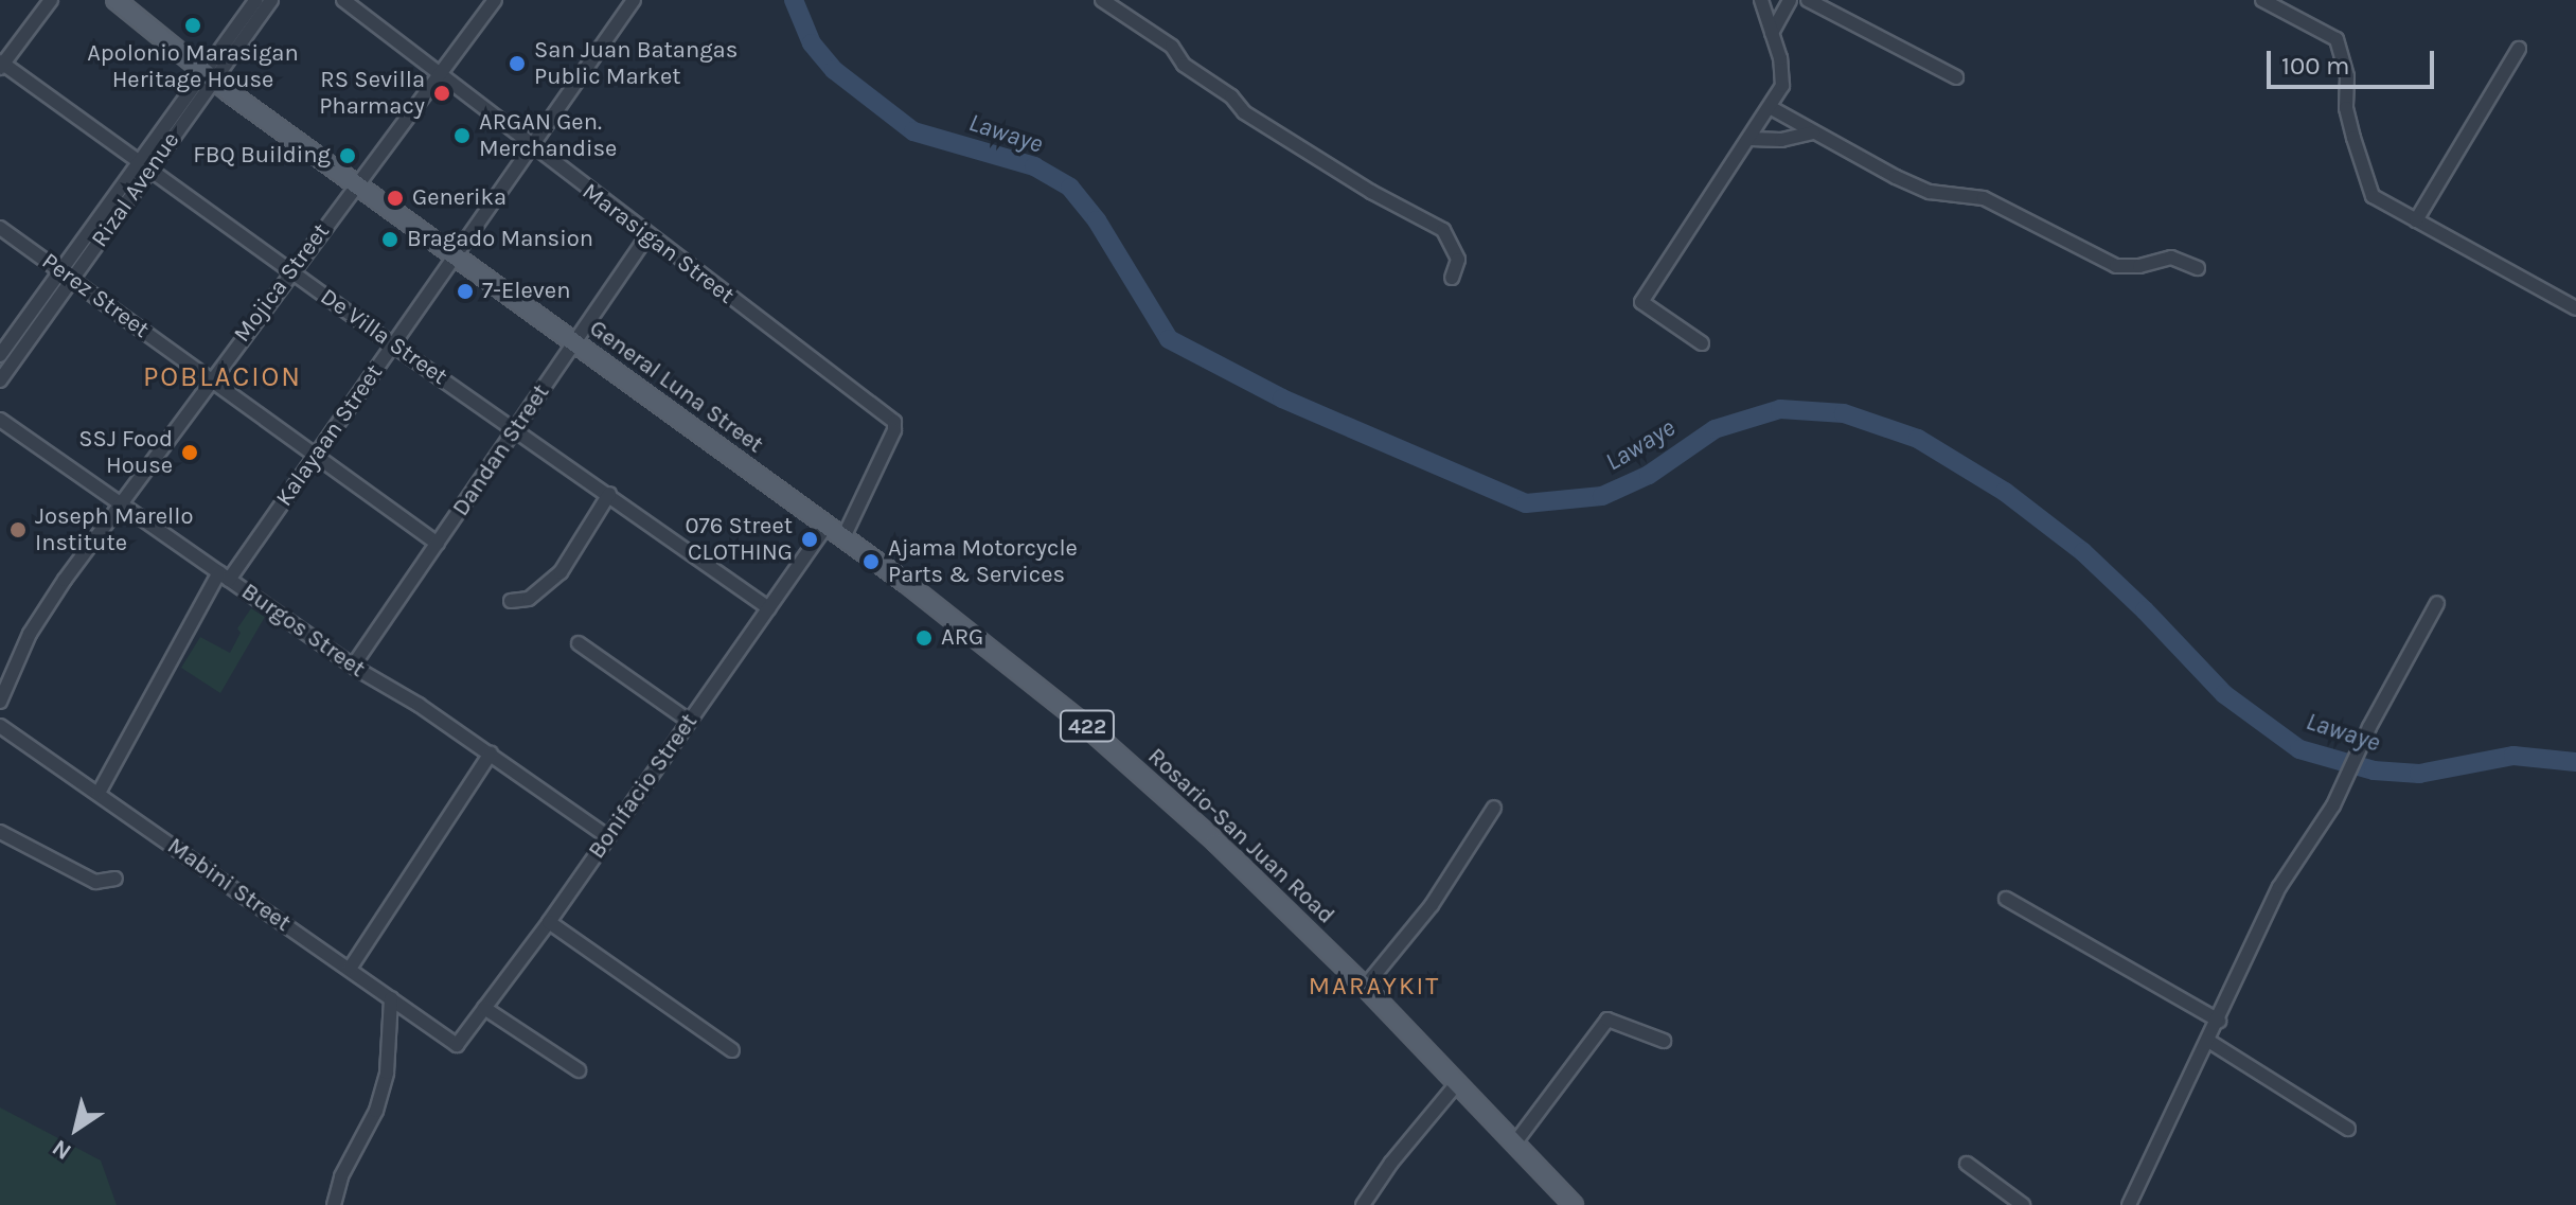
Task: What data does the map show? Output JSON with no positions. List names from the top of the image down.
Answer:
{
  "streets": {
    "main road": ["General Luna Street", "422", "Rosario-San Juan Road"],
    "street": [
      "Rizal Avenue",
      "Marasigan Street",
      "Mojica Street",
      "Perez Street",
      "De Villa Street",
      "Kalayaan Street",
      "Dandan Street",
      "Burgos Street",
      "Bonifacio Street",
      "Mabini Street"
    ]
  },
  "crossings": [
    ["Rizal Avenue", "Perez Street"],
    ["Rizal Avenue", "De Villa Street"],
    ["Rizal Avenue", "General Luna Street"],
    ["Marasigan Street", "Mojica Street"],
    ["Marasigan Street", "General Luna Street"],
    ["Marasigan Street", "Kalayaan Street"],
    ["Marasigan Street", "Dandan Street"],
    ["Marasigan Street", "Rosario-San Juan Road"],
    ["Mojica Street", "Perez Street"],
    ["Mojica Street", "De Villa Street"],
    ["Mojica Street", "General Luna Street"],
    ["Mojica Street", "Burgos Street"],
    ["Perez Street", "Kalayaan Street"],
    ["Perez Street", "Dandan Street"],
    ["De Villa Street", "Kalayaan Street"],
    ["De Villa Street", "Dandan Street"],
    ["De Villa Street", "Bonifacio Street"],
    ["General Luna Street", "Kalayaan Street"],
    ["General Luna Street", "Dandan Street"],
    ["General Luna Street", "Bonifacio Street"],
    ["General Luna Street", "Rosario-San Juan Road"],
    ["Kalayaan Street", "Burgos Street"],
    ["Kalayaan Street", "Mabini Street"],
    ["Dandan Street", "Burgos Street"],
    ["Burgos Street", "Bonifacio Street"],
    ["Bonifacio Street", "Mabini Street"]
  ],
  "districts": ["POBLACION", "MARAYKIT"],
  "water": ["Lawaye"],
  "places": [
    "Apolonio Marasigan Heritage House",
    "San Juan Batangas Public Market",
    "RS Sevilla Pharmacy",
    "ARGAN Gen. Merchandise",
    "FBQ Building",
    "Generika",
    "Bragado Mansion",
    "7-Eleven",
    "SSJ Food House",
    "Joseph Marello Institute",
    "076 Street CLOTHING",
    "Ajama Motorcycle Parts & Services",
    "ARG"
  ],
  "scale_bar": "100 m",
  "north": "bottom left"
}
